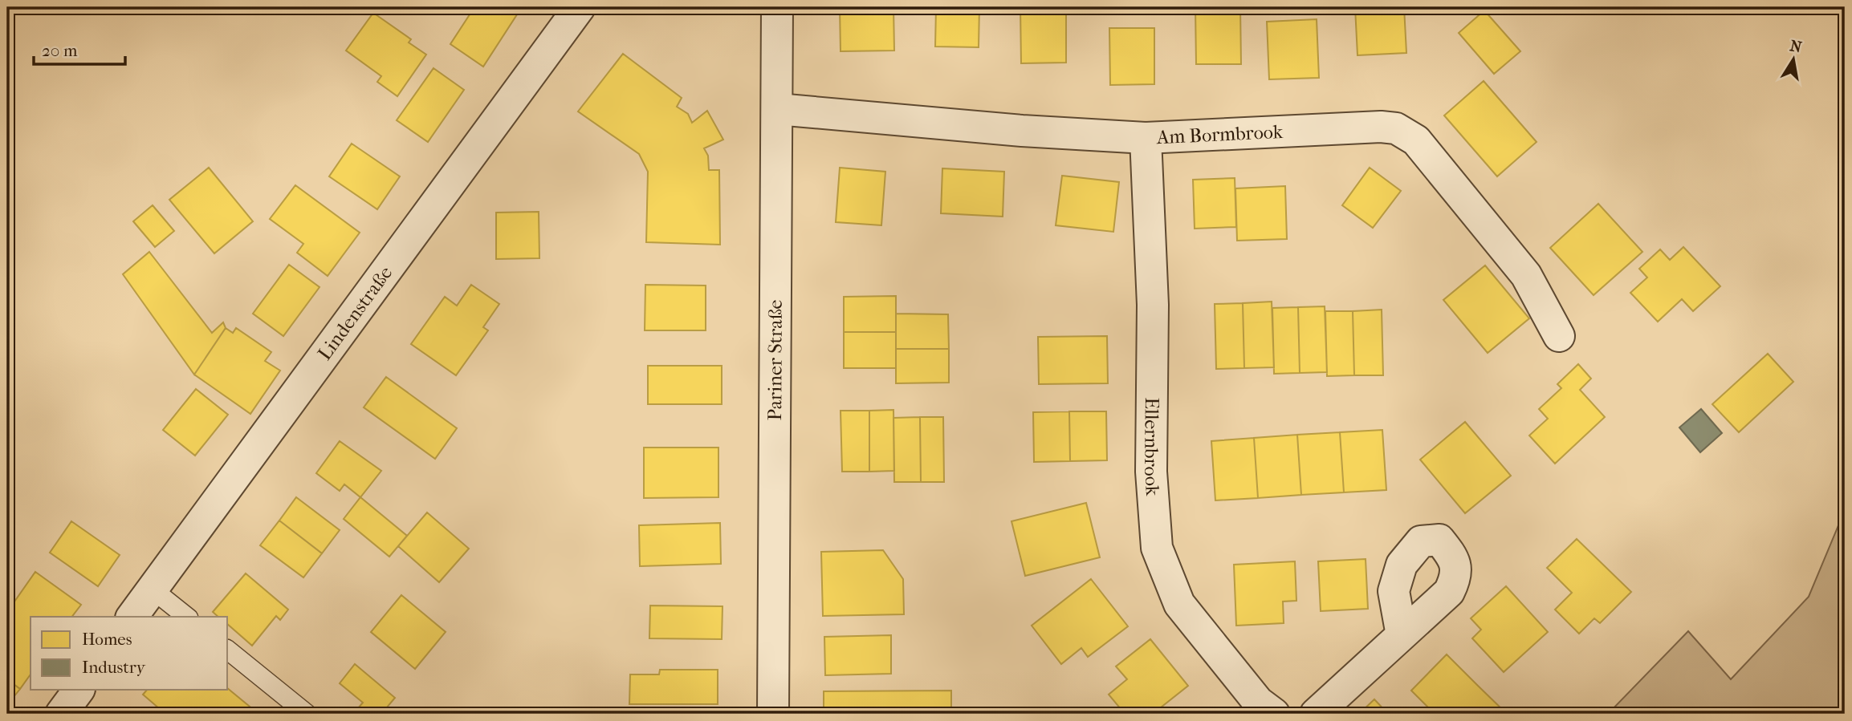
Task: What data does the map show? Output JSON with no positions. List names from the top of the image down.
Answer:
{
  "streets": {
    "street": [
      "Am Bormbrook",
      "Lindenstraße",
      "Pariner Straße",
      "Ellernbrook"
    ]
  },
  "crossings": [
    ["Am Bormbrook", "Pariner Straße"],
    ["Am Bormbrook", "Ellernbrook"]
  ],
  "legend": ["Homes", "Industry"],
  "scale_bar": "20 m",
  "north": "top"
}
